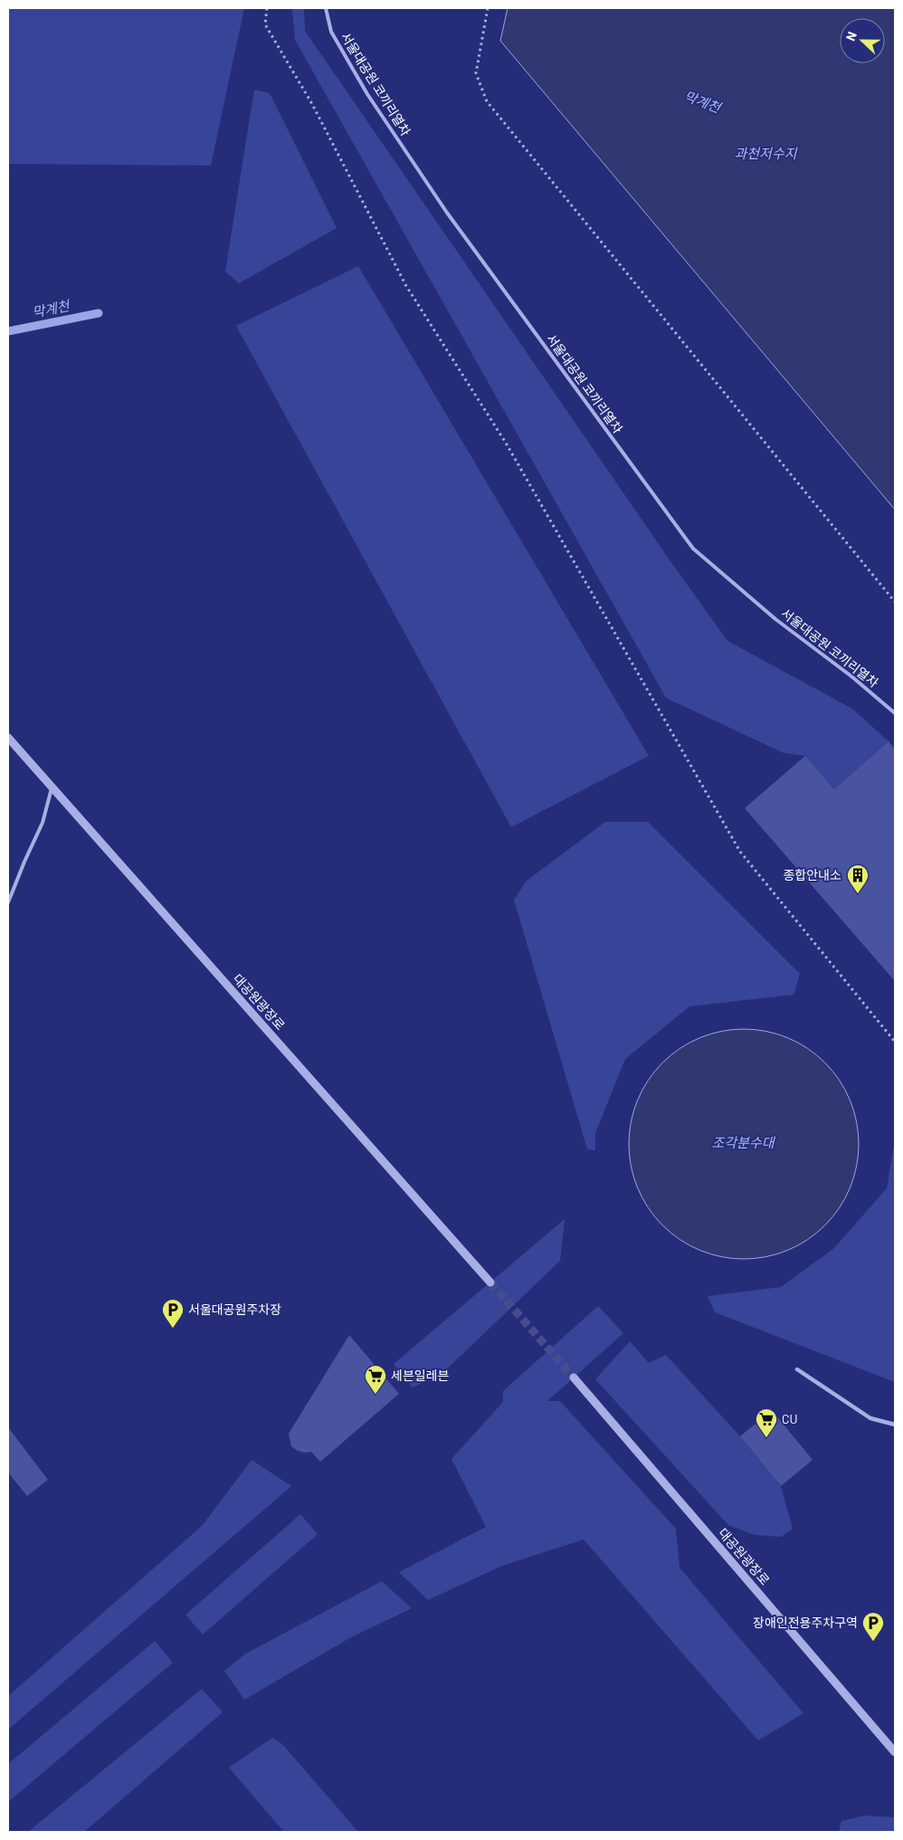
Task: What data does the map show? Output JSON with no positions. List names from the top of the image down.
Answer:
{
  "streets": {
    "street": ["대공원광장로"],
    "lane": ["서울대공원 코끼리열차"]
  },
  "water": ["막계천", "과천저수지", "조각분수대"],
  "places": {
    "building": ["종합안내소"],
    "parking": ["서울대공원주차장", "장애인전용주차구역"],
    "supermarket": ["세븐일레븐", "CU"]
  },
  "north": "left"
}
